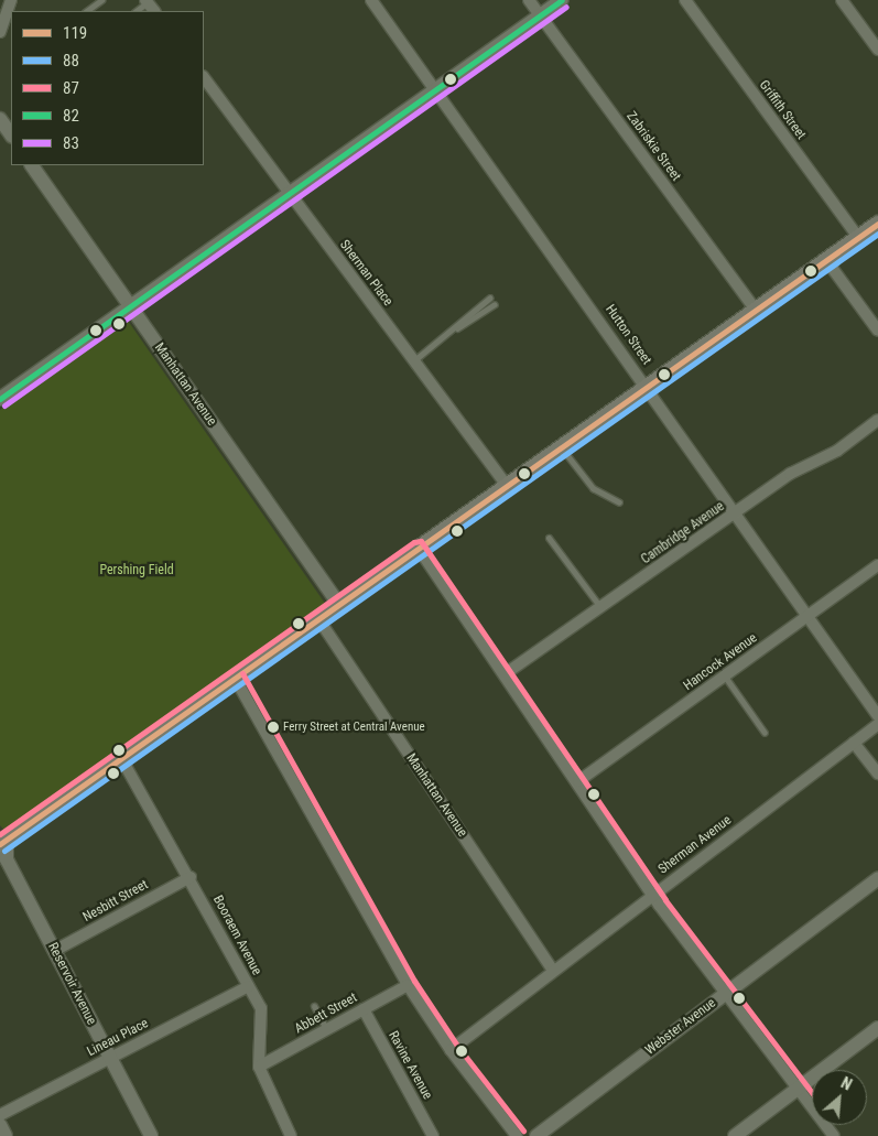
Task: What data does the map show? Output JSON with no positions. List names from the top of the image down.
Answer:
{
  "streets": {
    "street": [
      "Griffith Street",
      "Zabriskie Street",
      "Sherman Place",
      "Hutton Street",
      "Manhattan Avenue",
      "Cambridge Avenue",
      "Hancock Avenue",
      "Sherman Avenue",
      "Nesbitt Street",
      "Booraem Avenue",
      "Reservoir Avenue",
      "Abbett Street",
      "Webster Avenue",
      "Lineau Place",
      "Ravine Avenue"
    ]
  },
  "crossings": [
    ["Hutton Street", "Cambridge Avenue"],
    ["Hutton Street", "Hancock Avenue"],
    ["Manhattan Avenue", "Sherman Avenue"],
    ["Nesbitt Street", "Booraem Avenue"],
    ["Nesbitt Street", "Reservoir Avenue"],
    ["Booraem Avenue", "Abbett Street"],
    ["Booraem Avenue", "Lineau Place"],
    ["Reservoir Avenue", "Lineau Place"],
    ["Abbett Street", "Ravine Avenue"]
  ],
  "parks": ["Pershing Field"],
  "places": ["Ferry Street at Central Avenue"],
  "lines": [
    "transit line 82",
    "transit line 83",
    "transit line 119",
    "transit line 88",
    "transit line 87"
  ],
  "legend": [
    "119",
    "88",
    "87",
    "82",
    "83"
  ],
  "north": "top right"
}
